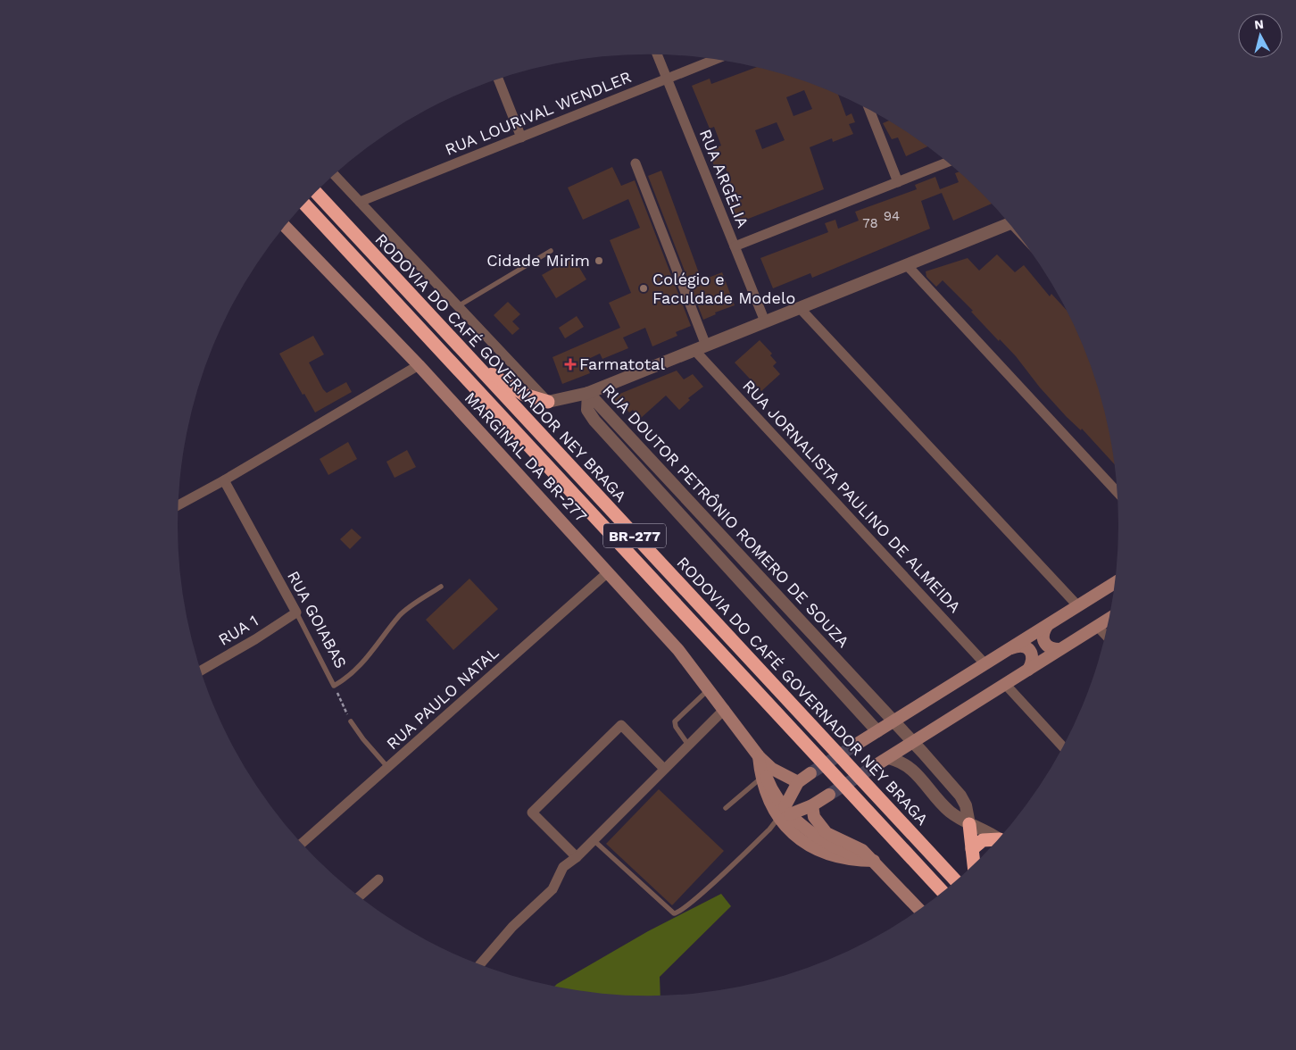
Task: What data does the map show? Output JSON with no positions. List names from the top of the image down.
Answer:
{
  "streets": {
    "highway": ["RODOVIA DO CAFÉ GOVERNADOR NEY BRAGA", "BR-277"],
    "main road": ["MARGINAL DA BR-277"],
    "street": [
      "RUA LOURIVAL WENDLER",
      "RUA ARGÉLIA",
      "RUA JORNALISTA PAULINO DE ALMEIDA",
      "RUA DOUTOR PETRÔNIO ROMERO DE SOUZA",
      "RUA GOIABAS",
      "RUA 1",
      "RUA PAULO NATAL"
    ]
  },
  "crossings": [
    ["RUA LOURIVAL WENDLER", "RUA ARGÉLIA"],
    ["MARGINAL DA BR-277", "BR-277"],
    ["MARGINAL DA BR-277", "RUA PAULO NATAL"],
    ["RUA GOIABAS", "RUA 1"]
  ],
  "places": {
    "other": ["Cidade Mirim", "Colégio e Faculdade Modelo"],
    "health": ["Farmatotal"]
  },
  "house_numbers": ["94", "78"],
  "north": "top"
}
